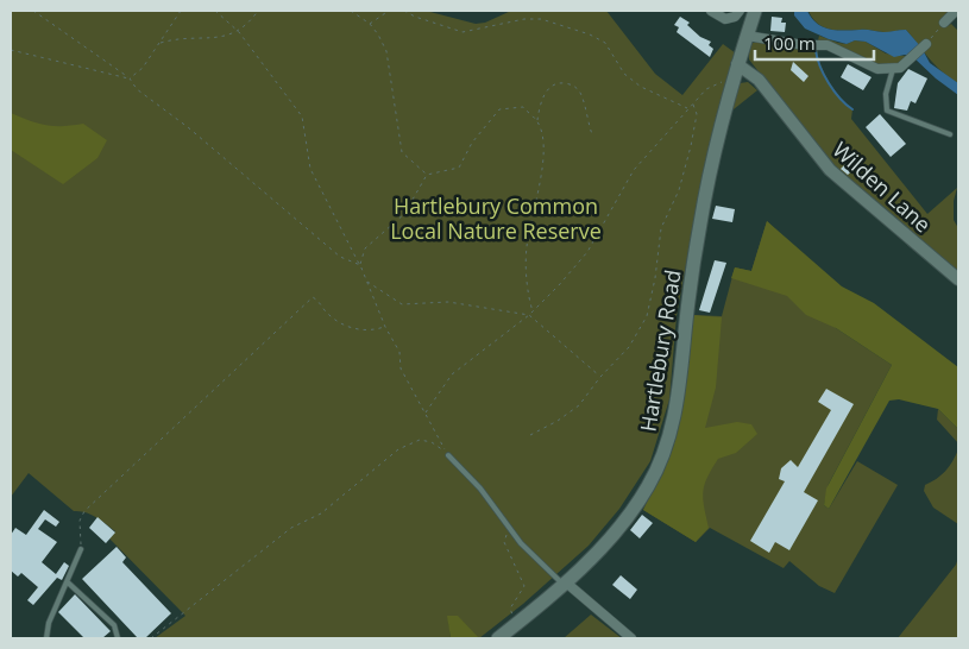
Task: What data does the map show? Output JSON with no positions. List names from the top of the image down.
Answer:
{
  "streets": {
    "main road": ["Hartlebury Road"],
    "street": ["Wilden Lane"]
  },
  "crossings": [
    ["Wilden Lane", "Hartlebury Road"]
  ],
  "parks": ["Hartlebury Common Local Nature Reserve"],
  "scale_bar": "100 m"
}
